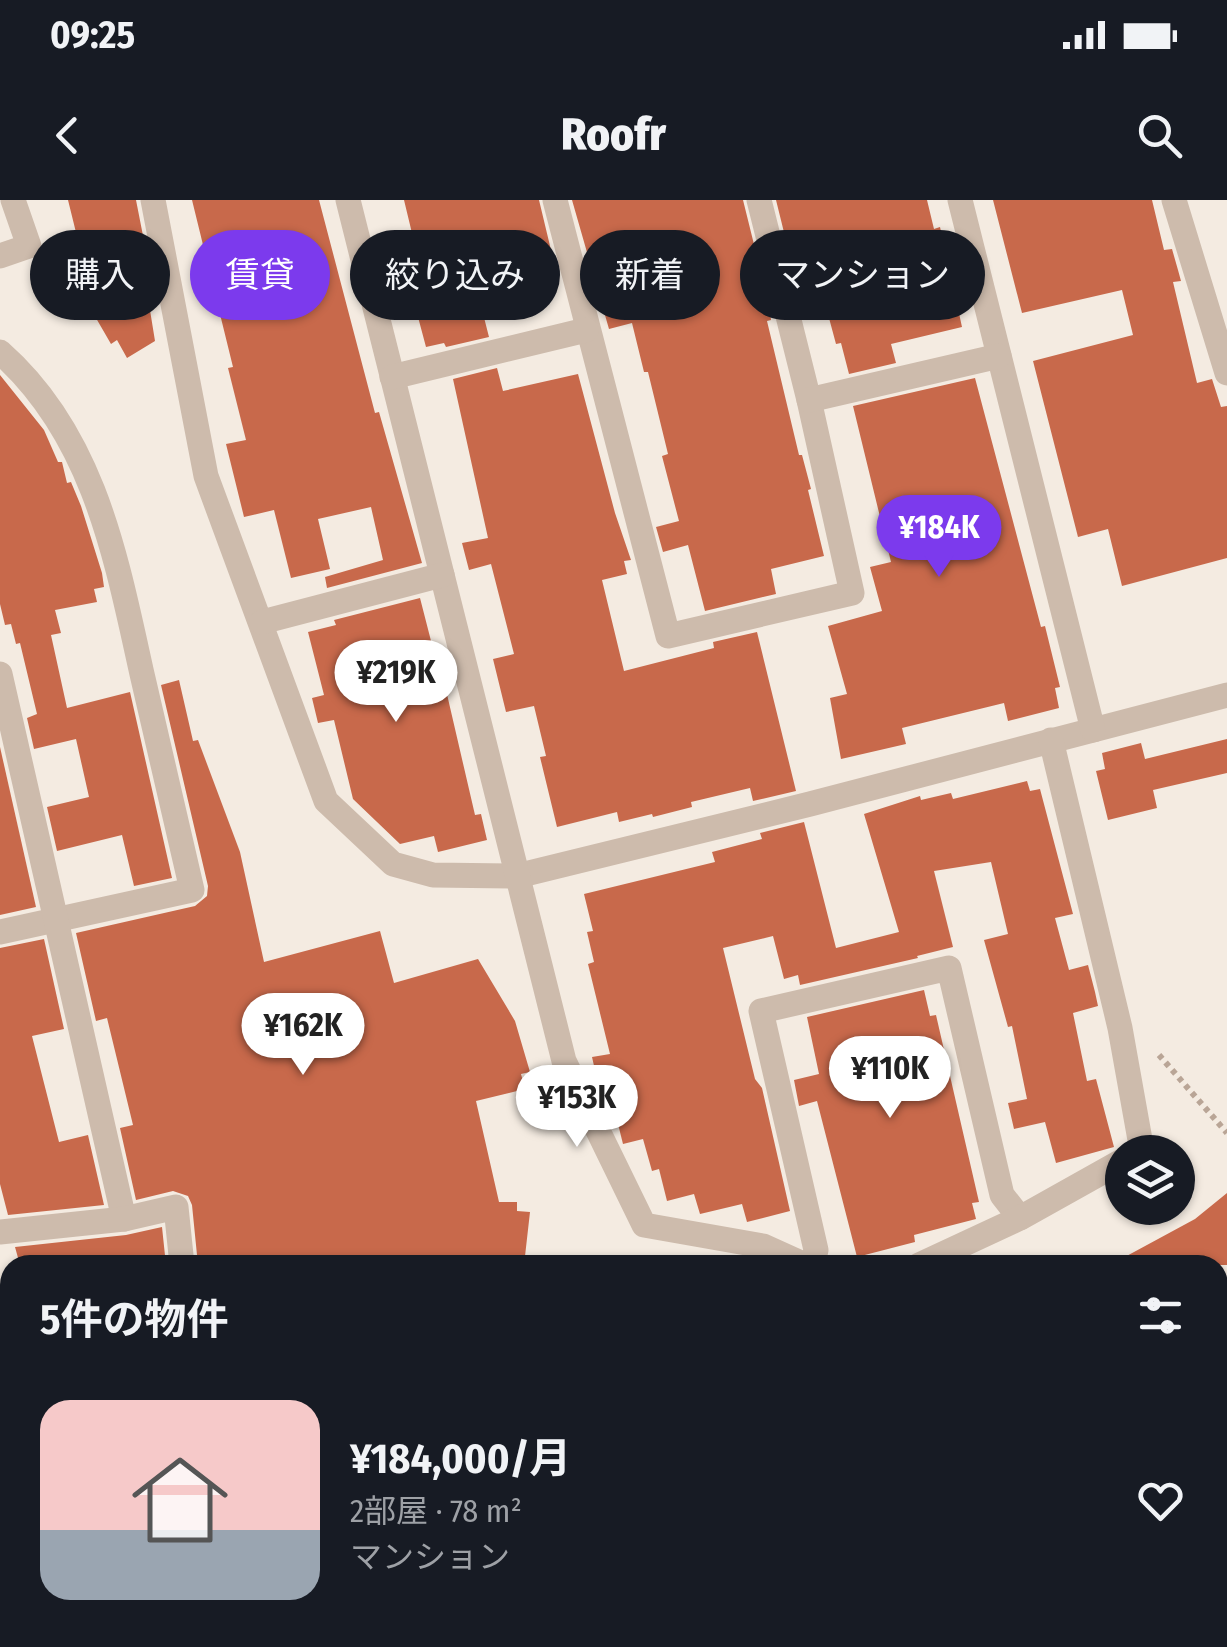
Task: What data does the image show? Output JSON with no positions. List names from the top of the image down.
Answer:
{
  "page": {
    "status": "09:25",
    "header": "Roofr",
    "chip": [
      "購入",
      "賃貸",
      "絞り込み",
      "新着",
      "マンション"
    ],
    "price": [
      "¥184K",
      "¥219K",
      "¥162K",
      "¥110K",
      "¥153K"
    ],
    "heading": "5件の物件",
    "list": [
      {
        "name": "¥184,000/月",
        "note": "2部屋 · 78 m² · マンション"
      }
    ]
  }
}
